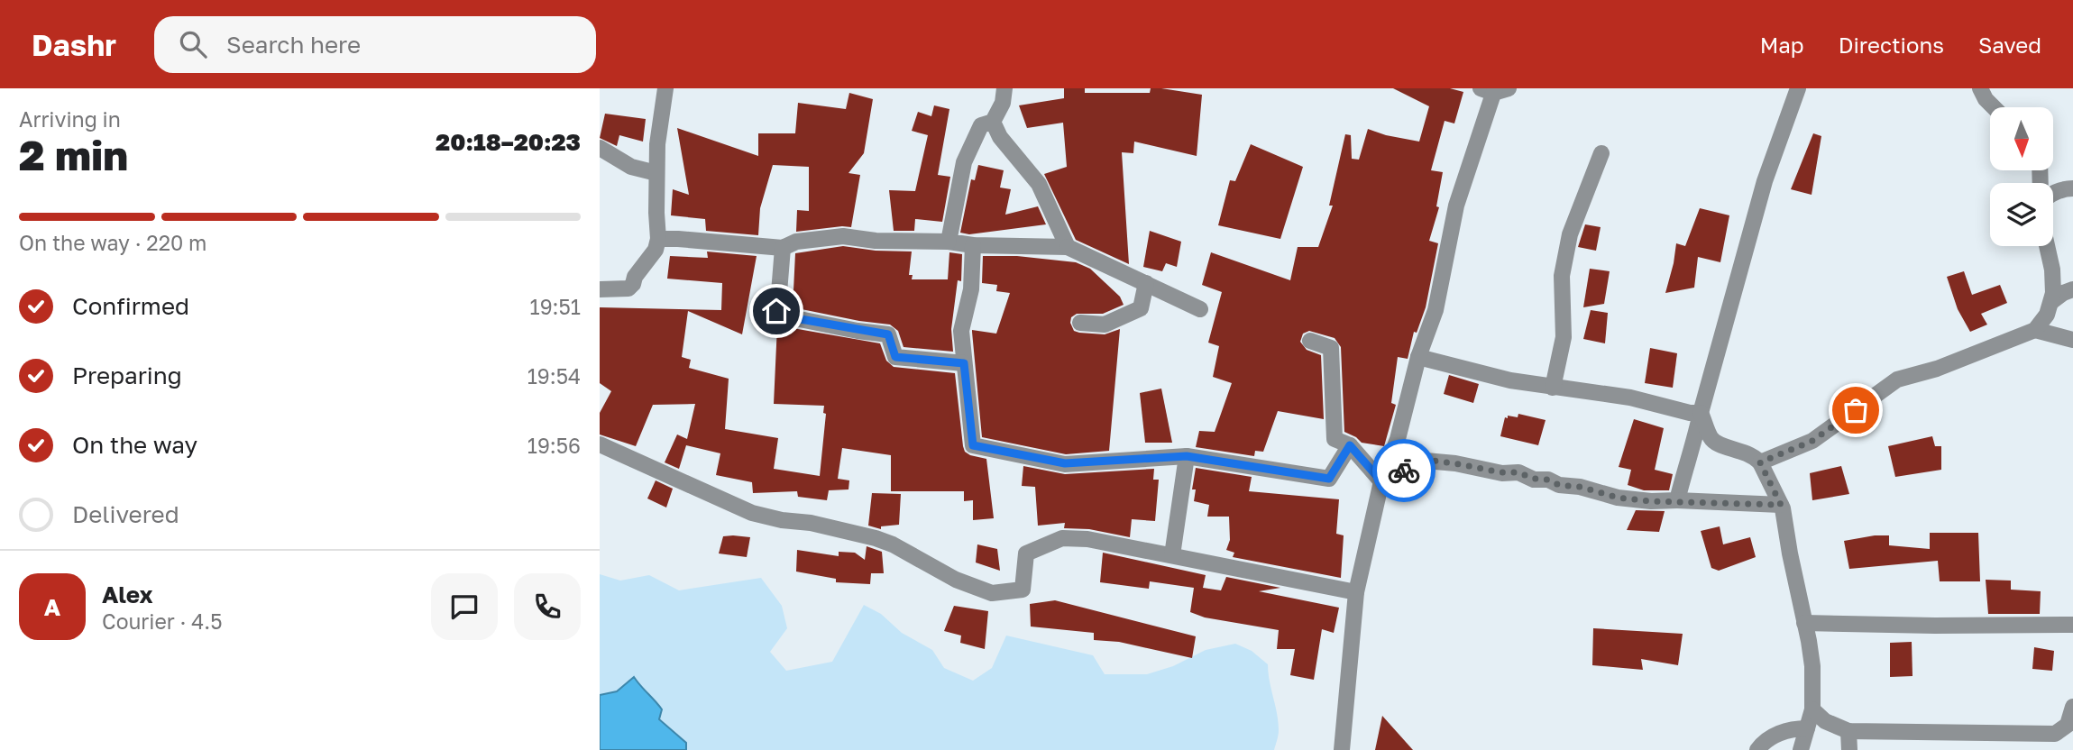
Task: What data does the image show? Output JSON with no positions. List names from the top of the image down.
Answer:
{
  "north": "bottom",
  "page": {
    "header": "Dashr",
    "search": "Search here",
    "nav": ["Map", "Directions", "Saved"],
    "heading": ["2 min", "Arriving in", "20:18–20:23"],
    "panel": ["Alex", "Courier · 4.5"],
    "bar": "On the way · 220 m",
    "list": [
      ["Confirmed", "19:51"],
      ["Preparing", "19:54"],
      ["On the way", "19:56"],
      "Delivered"
    ],
    "round": "A"
  }
}
